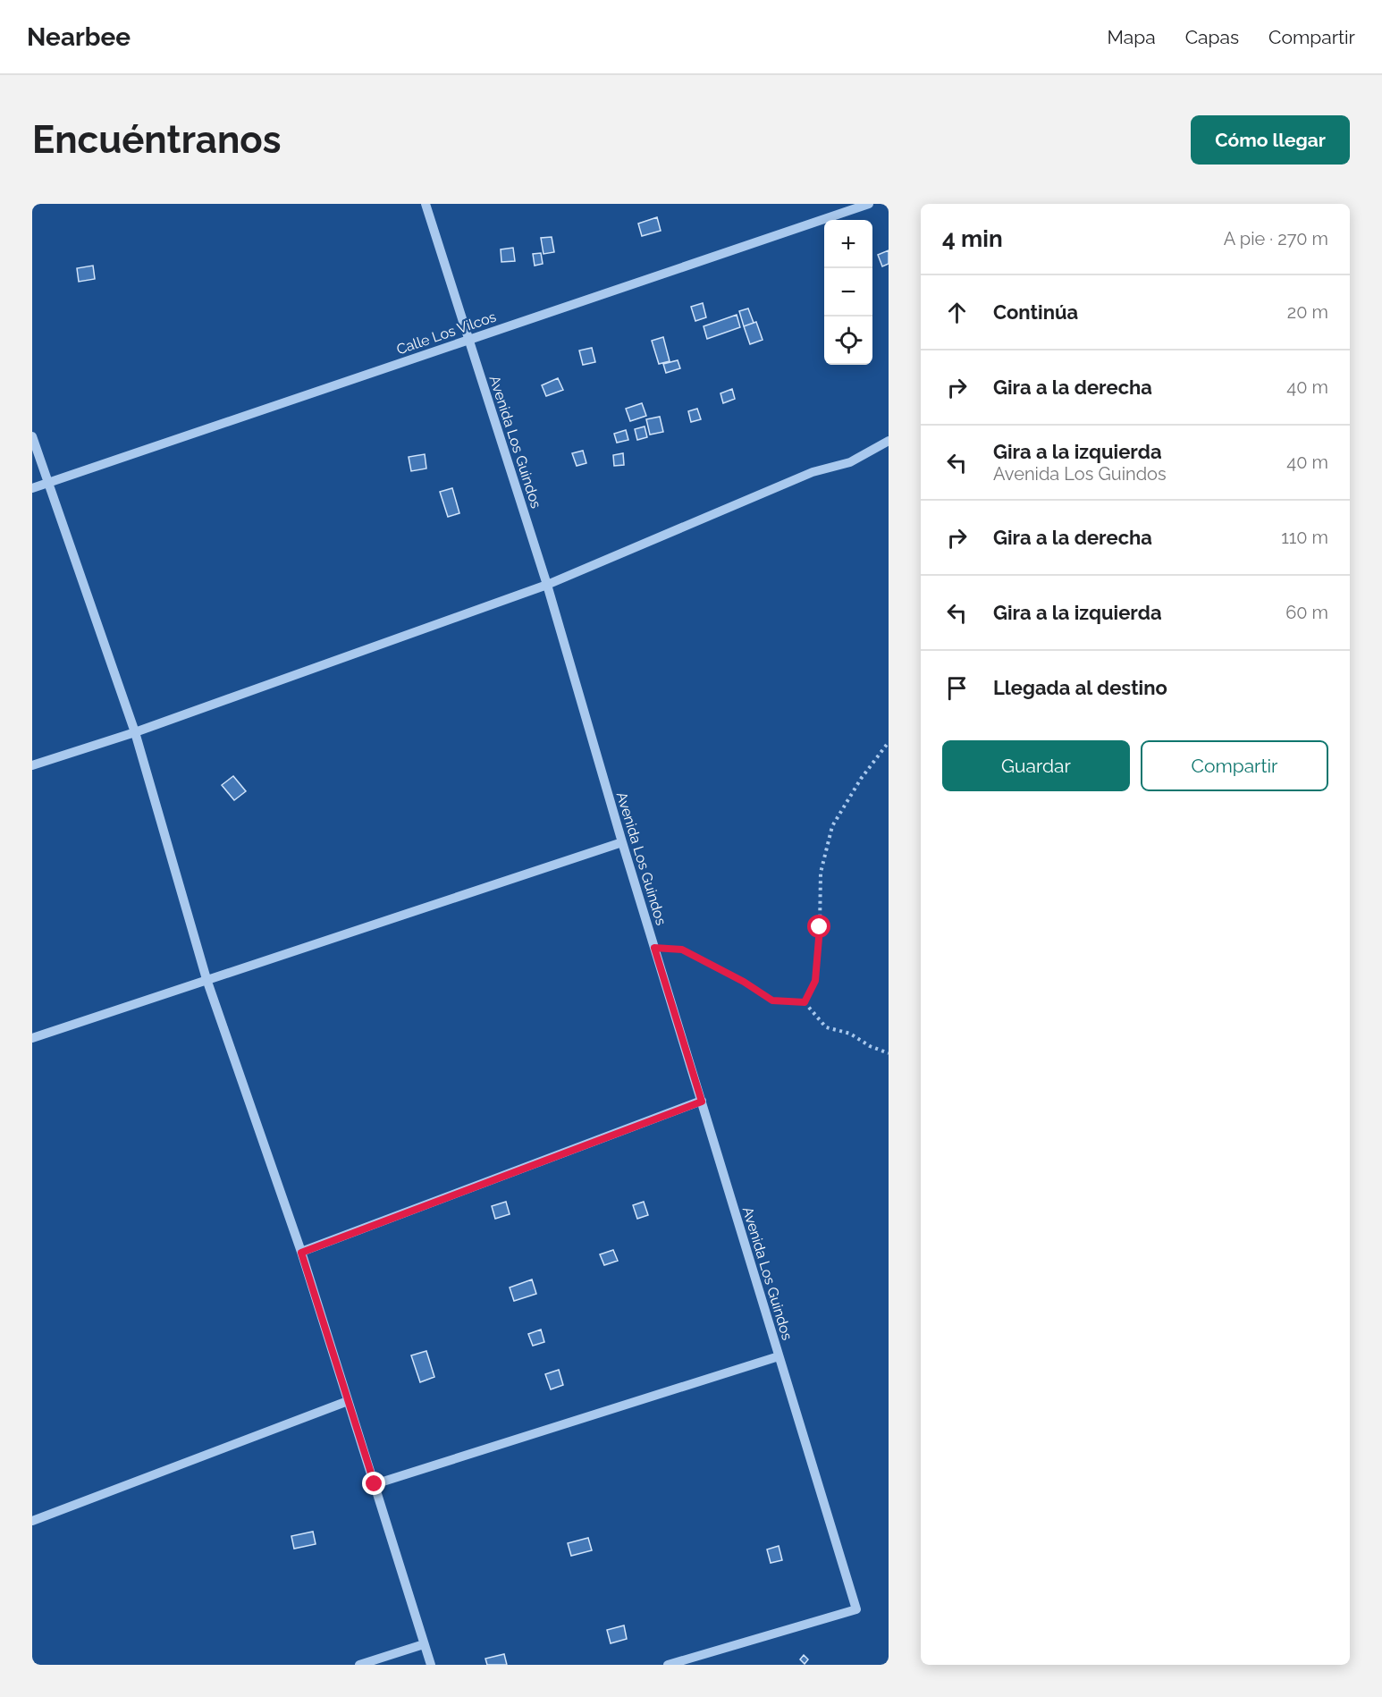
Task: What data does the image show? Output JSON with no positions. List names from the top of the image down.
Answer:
{
  "streets": {
    "street": ["Calle Los Vilcos", "Avenida Los Guindos"]
  },
  "crossings": [
    ["Calle Los Vilcos", "Avenida Los Guindos"]
  ],
  "page": {
    "header": "Nearbee",
    "nav": ["Mapa", "Capas", "Compartir"],
    "buttons": [
      "Cómo llegar",
      ["Guardar", "Compartir"]
    ],
    "title": "Encuéntranos",
    "heading": ["4 min", "A pie · 270 m"],
    "map_buttons": ["+", "−"],
    "list": [
      ["Continúa", "20 m"],
      ["Gira a la derecha", "40 m"],
      ["Gira a la izquierda", "Avenida Los Guindos", "40 m"],
      ["Gira a la derecha", "110 m"],
      ["Gira a la izquierda", "60 m"],
      "Llegada al destino"
    ]
  }
}
